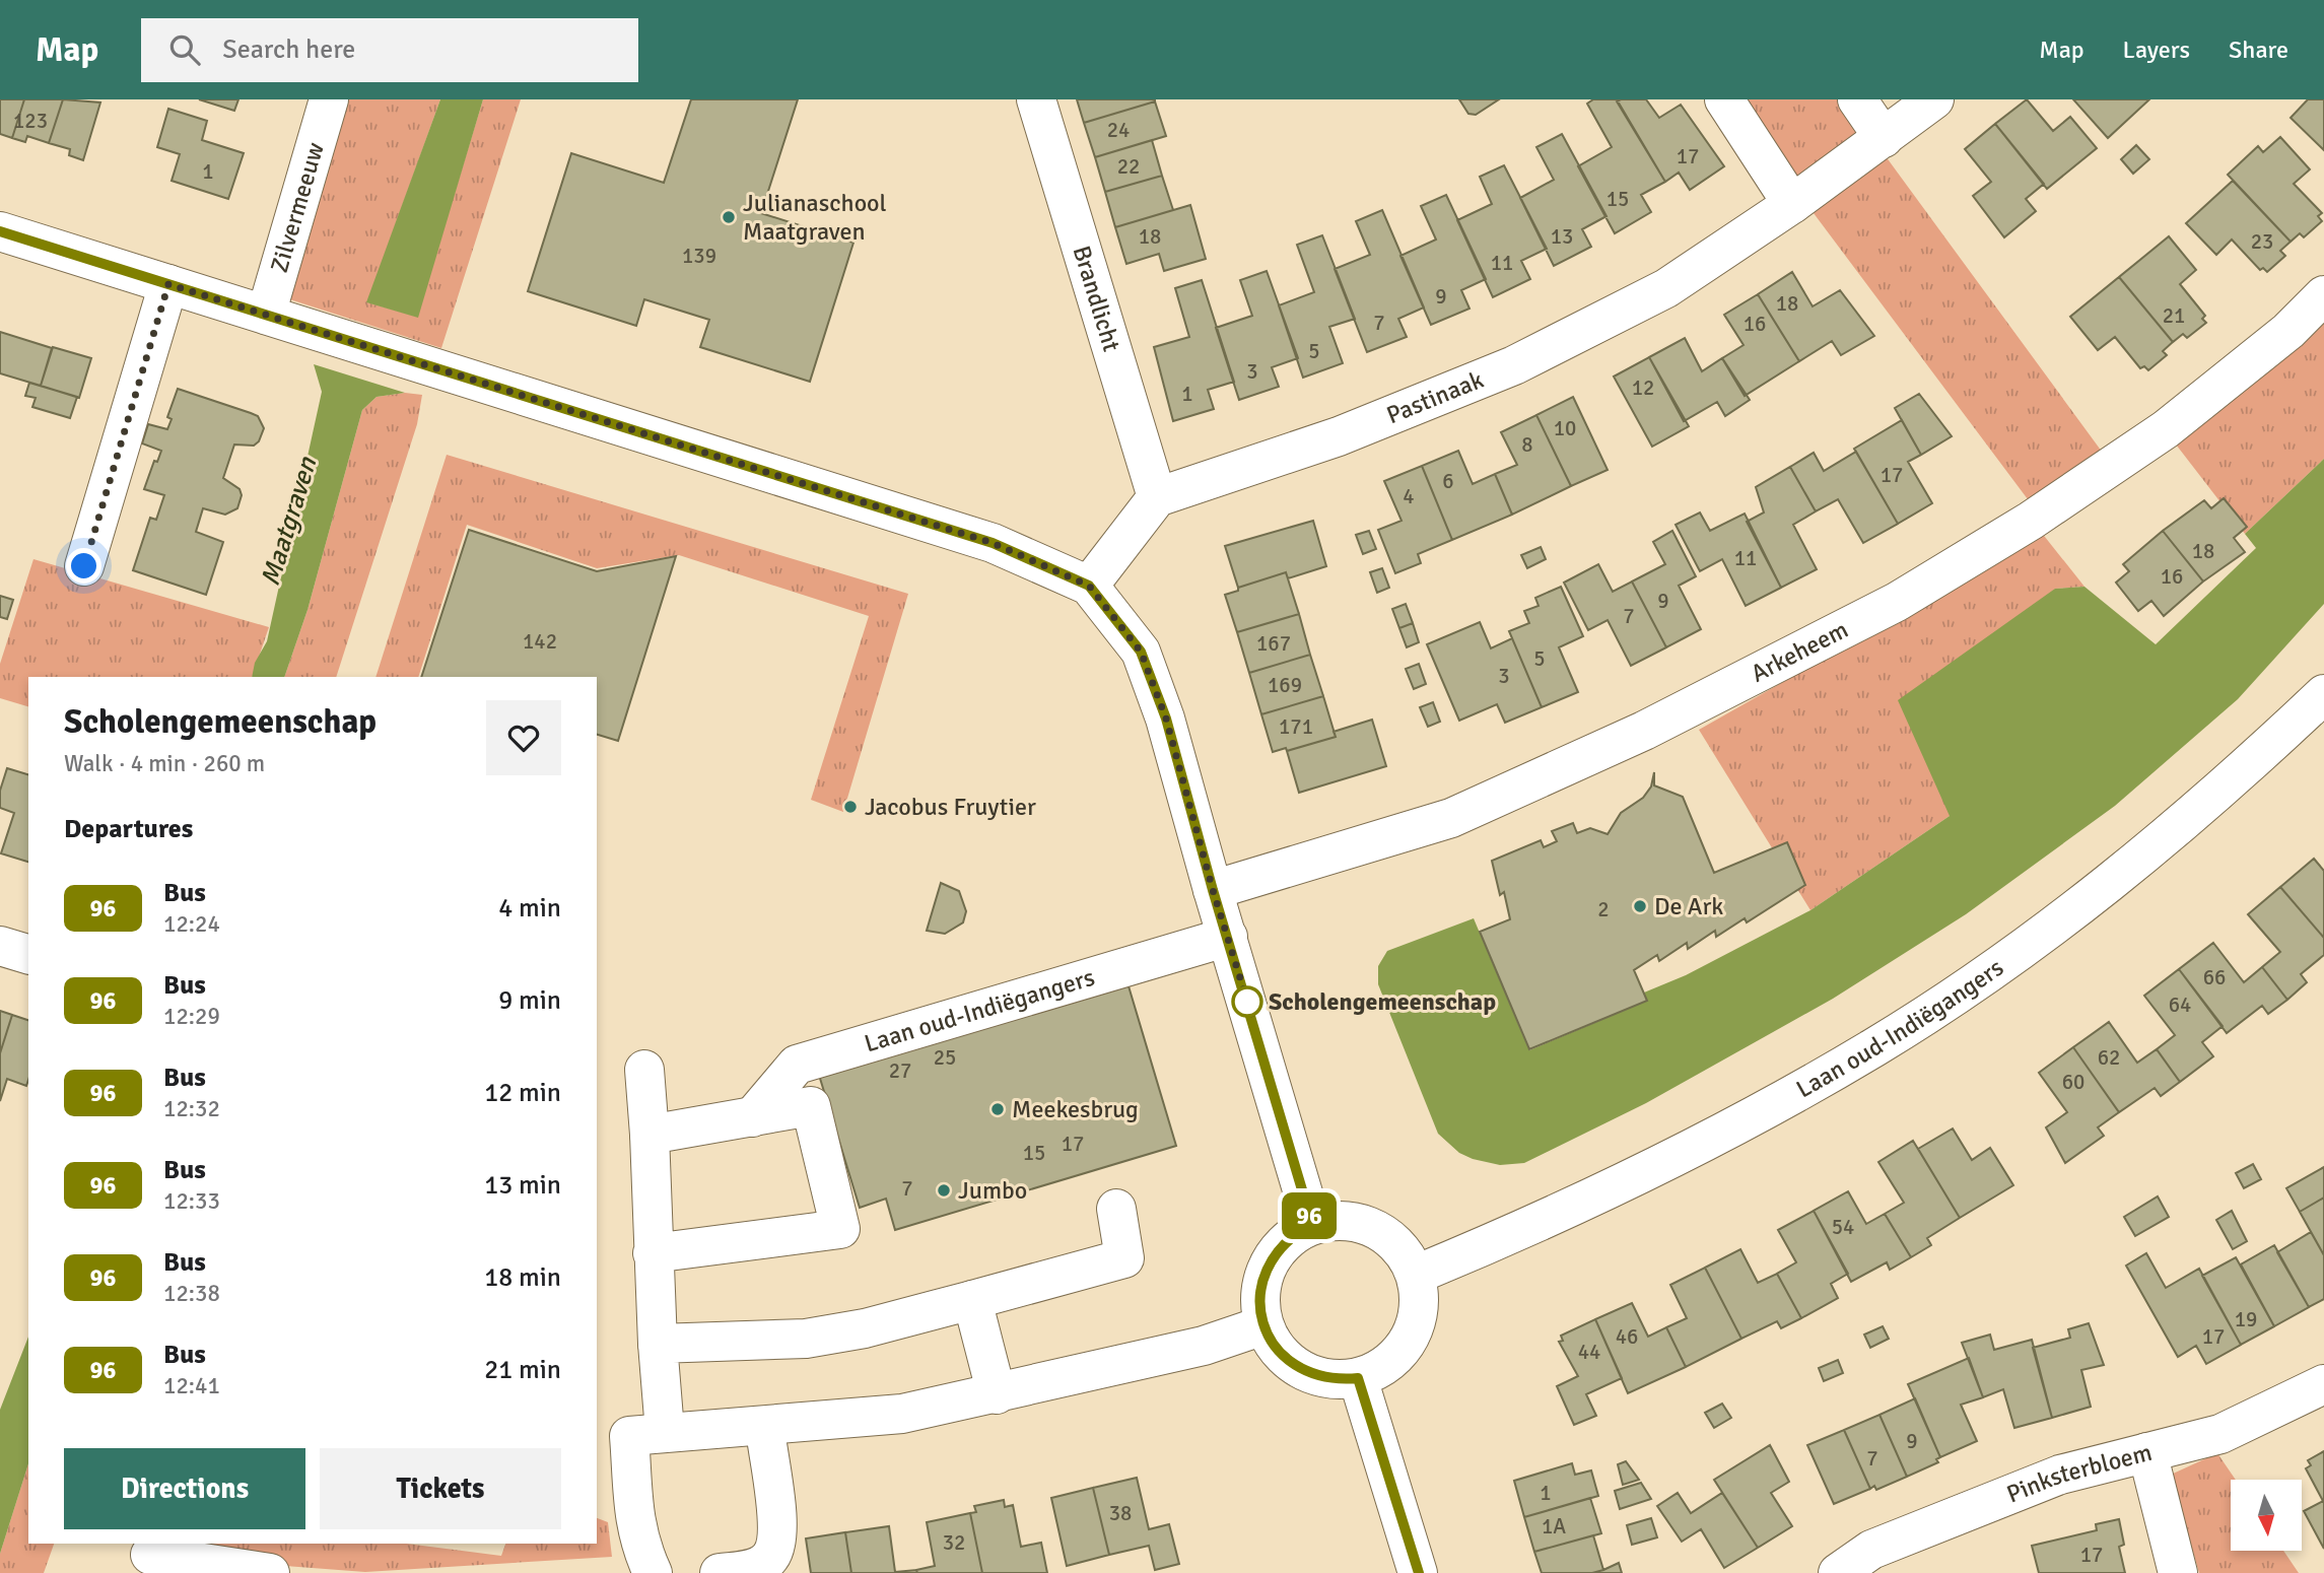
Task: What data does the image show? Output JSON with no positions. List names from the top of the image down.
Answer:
{
  "streets": {
    "street": [
      "Zilvermeeuw",
      "Brandlicht",
      "Pastinaak",
      "Arkeheem",
      "Laan oud-Indiëgangers",
      "Pinksterbloem"
    ]
  },
  "crossings": [
    ["Brandlicht", "Pastinaak"]
  ],
  "water": ["Maatgraven"],
  "places": [
    "Julianaschool Maatgraven",
    "Jacobus Fruytier",
    "De Ark",
    "Scholengemeenschap",
    "Meekesbrug",
    "Jumbo"
  ],
  "lines": ["bus line 96"],
  "house_numbers": [
    "123",
    "24",
    "17",
    "22",
    "1",
    "15",
    "18",
    "13",
    "23",
    "139",
    "11",
    "9",
    "18",
    "21",
    "7",
    "16",
    "5",
    "3",
    "12",
    "1",
    "10",
    "8",
    "17",
    "6",
    "4",
    "18",
    "11",
    "16",
    "9",
    "7",
    "142",
    "167",
    "5",
    "3",
    "169",
    "171",
    "2",
    "66",
    "64",
    "25",
    "62",
    "27",
    "60",
    "17",
    "15",
    "7",
    "54",
    "19",
    "46",
    "17",
    "44",
    "9",
    "7",
    "1",
    "38",
    "1A",
    "32",
    "17"
  ],
  "north": "bottom",
  "page": {
    "header": "Map",
    "search": "Search here",
    "nav": ["Map", "Layers", "Share"],
    "on_map": "96",
    "heading": [
      ["Scholengemeenschap", "Walk · 4 min · 260 m"],
      "Departures"
    ],
    "list": [
      {
        "mark": "96",
        "name": "Bus",
        "note": "12:24",
        "value": "4 min"
      },
      {
        "mark": "96",
        "name": "Bus",
        "note": "12:29",
        "value": "9 min"
      },
      {
        "mark": "96",
        "name": "Bus",
        "note": "12:32",
        "value": "12 min"
      },
      {
        "mark": "96",
        "name": "Bus",
        "note": "12:33",
        "value": "13 min"
      },
      {
        "mark": "96",
        "name": "Bus",
        "note": "12:38",
        "value": "18 min"
      },
      {
        "mark": "96",
        "name": "Bus",
        "note": "12:41",
        "value": "21 min"
      }
    ],
    "buttons": ["Directions", "Tickets"]
  }
}
